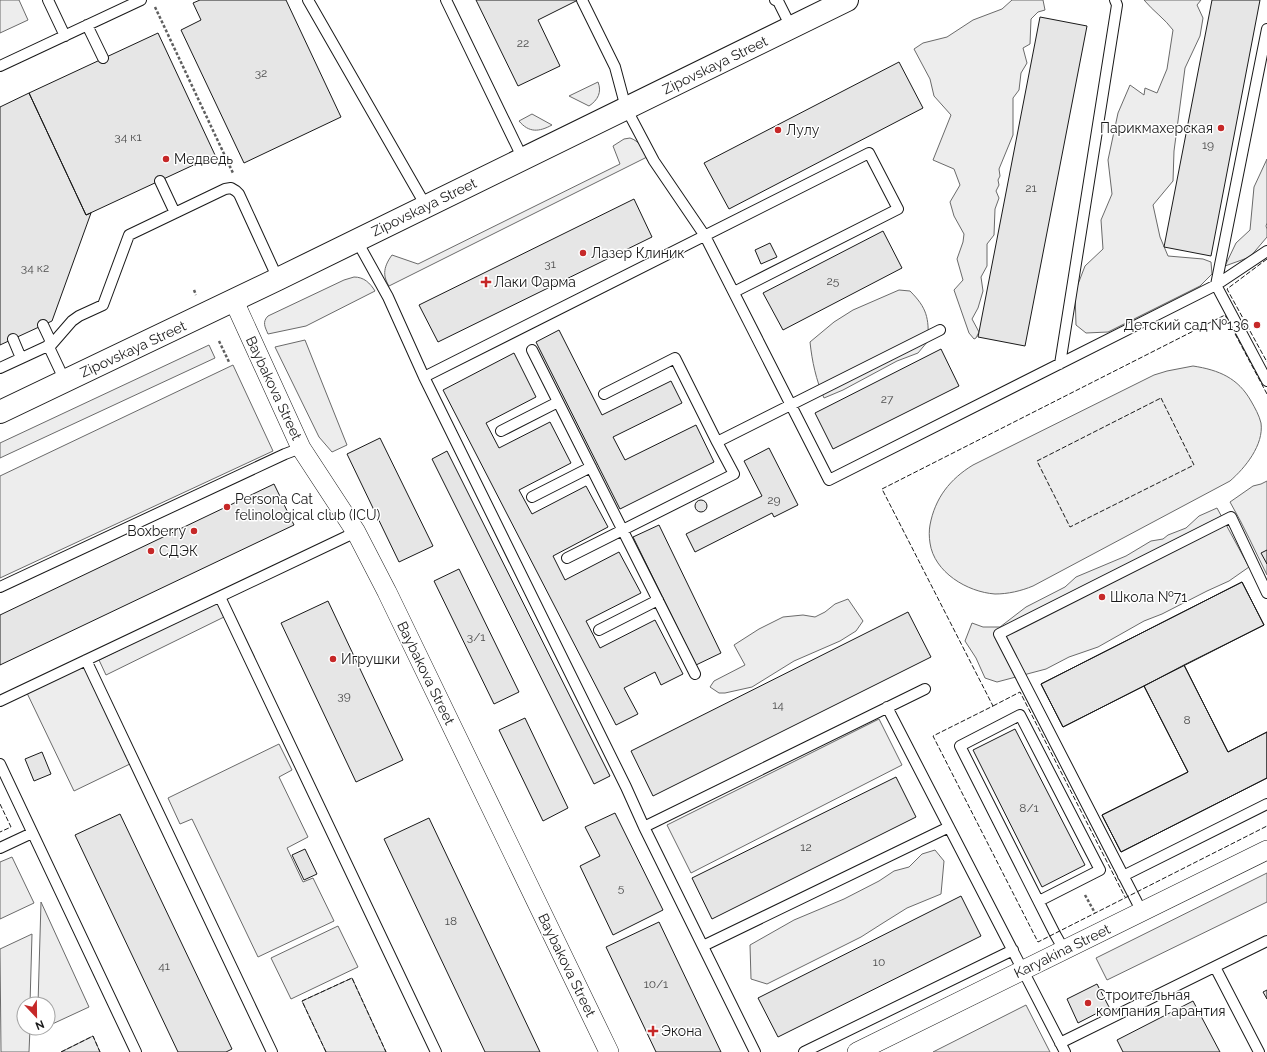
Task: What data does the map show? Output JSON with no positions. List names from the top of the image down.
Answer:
{
  "streets": {
    "street": ["Zipovskaya Street", "Baybakova Street", "Karyakina Street"]
  },
  "crossings": [
    ["Zipovskaya Street", "Baybakova Street"]
  ],
  "places": {
    "other": [
      "Парикмахерская",
      "Лулу",
      "Медведь",
      "Лазер Клиник",
      "Детский сад №136",
      "Persona Cat felinological club (ICU)",
      "Boxberry",
      "СДЭК",
      "Школа №71",
      "Игрушки",
      "Строительная компания Гарантия"
    ],
    "health": ["Лаки Фарма", "Экона"]
  },
  "house_numbers": [
    "22",
    "32",
    "34 к1",
    "19",
    "21",
    "31",
    "34 к2",
    "25",
    "27",
    "29",
    "3/1",
    "39",
    "14",
    "8",
    "8/1",
    "12",
    "5",
    "18",
    "10",
    "41",
    "10/1"
  ],
  "north": "bottom"
}
